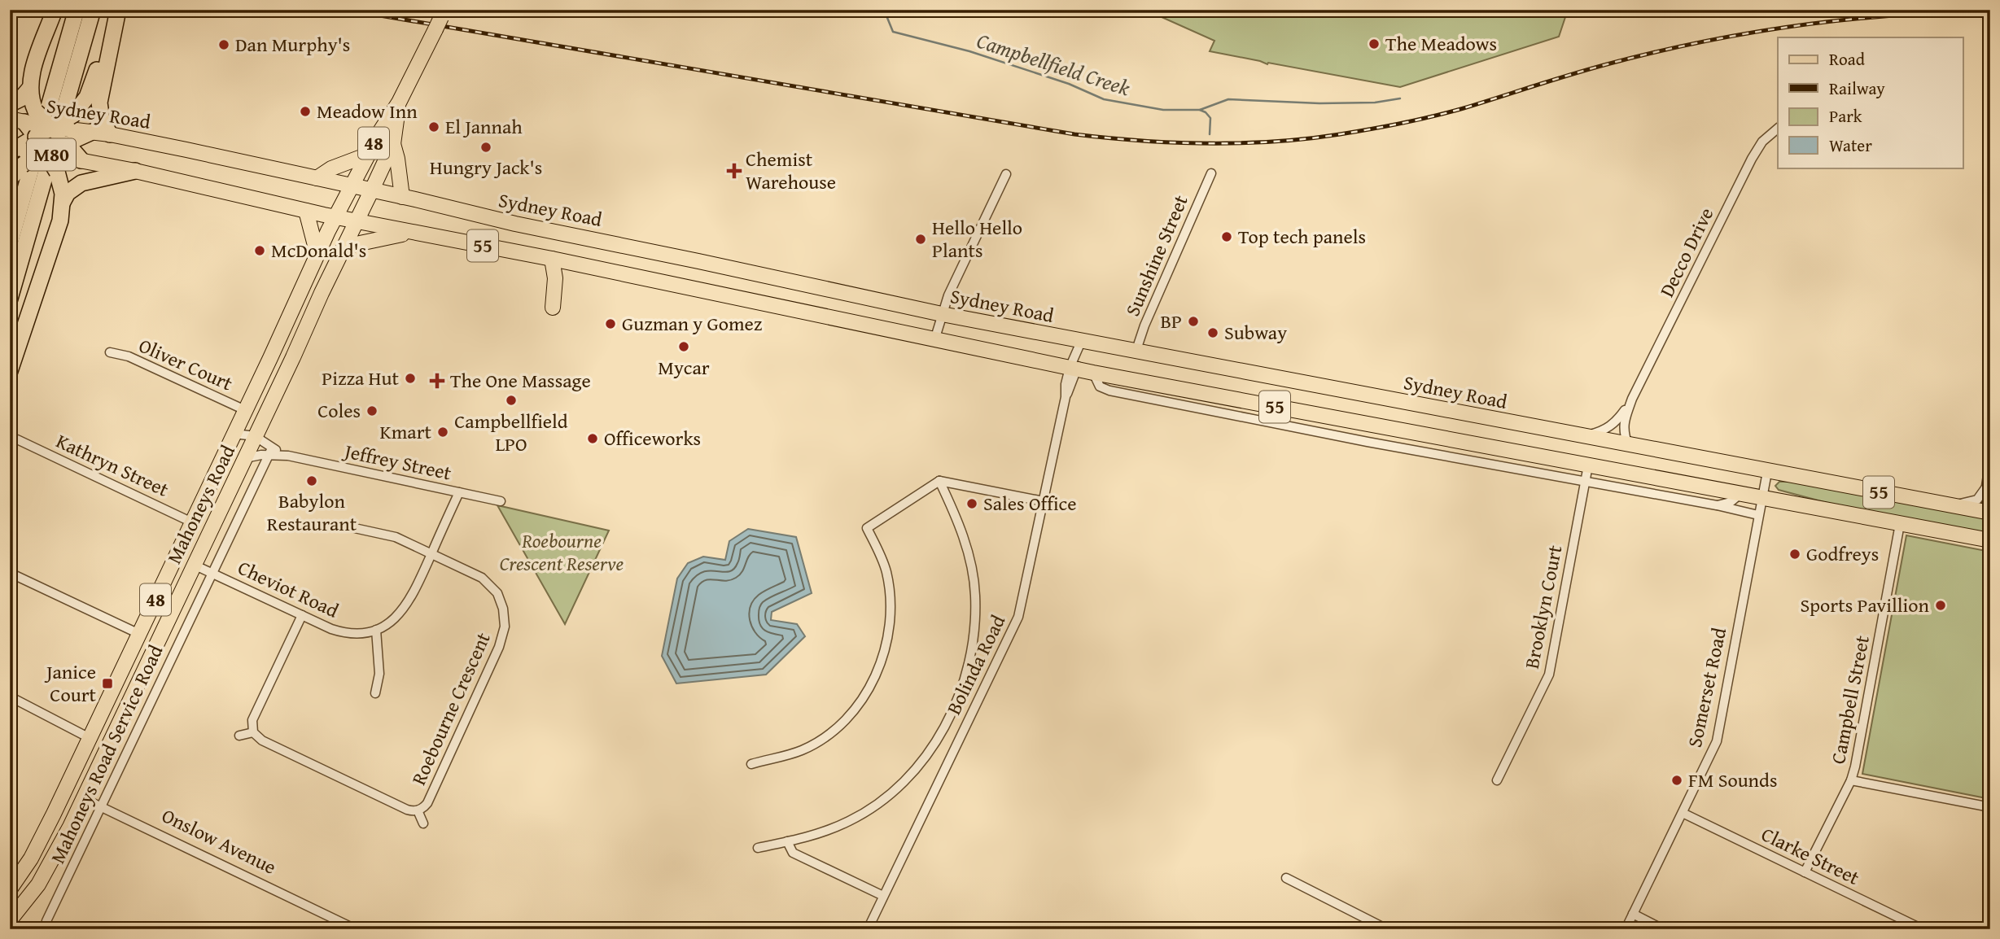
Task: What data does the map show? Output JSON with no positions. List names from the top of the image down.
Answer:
{
  "streets": {
    "highway": ["M80"],
    "main road": [
      "Sydney Road",
      "48",
      "55",
      "Mahoneys Road",
      "Onslow Avenue"
    ],
    "street": [
      "Decco Drive",
      "Sunshine Street",
      "Oliver Court",
      "Jeffrey Street",
      "Kathryn Street",
      "Cheviot Road",
      "Brooklyn Court",
      "Bolinda Road",
      "Somerset Road",
      "Campbell Street",
      "Roebourne Crescent",
      "Mahoneys Road Service Road",
      "Clarke Street"
    ]
  },
  "crossings": [
    ["Sydney Road", "48"],
    ["Sydney Road", "Decco Drive"],
    ["Sydney Road", "Sunshine Street"],
    ["Sydney Road", "Bolinda Road"],
    ["Sydney Road", "Somerset Road"],
    ["48", "55"],
    ["48", "Mahoneys Road"],
    ["55", "Mahoneys Road"],
    ["55", "Brooklyn Court"],
    ["55", "Bolinda Road"],
    ["55", "Somerset Road"],
    ["55", "Campbell Street"],
    ["Oliver Court", "Mahoneys Road"],
    ["Jeffrey Street", "Mahoneys Road"],
    ["Jeffrey Street", "Cheviot Road"],
    ["Jeffrey Street", "Mahoneys Road Service Road"],
    ["Kathryn Street", "Mahoneys Road"],
    ["Mahoneys Road", "Cheviot Road"],
    ["Mahoneys Road", "Onslow Avenue"],
    ["Cheviot Road", "Roebourne Crescent"],
    ["Cheviot Road", "Mahoneys Road Service Road"],
    ["Somerset Road", "Clarke Street"],
    ["Campbell Street", "Clarke Street"],
    ["Mahoneys Road Service Road", "Onslow Avenue"]
  ],
  "water": ["Campbellfield Creek"],
  "parks": ["Roebourne Crescent Reserve"],
  "places": {
    "other": [
      "The Meadows",
      "Dan Murphy's",
      "Meadow Inn",
      "El Jannah",
      "Hungry Jack's",
      "Top tech panels",
      "Hello Hello Plants",
      "McDonald's",
      "BP",
      "Guzman y Gomez",
      "Subway",
      "Mycar",
      "Pizza Hut",
      "Campbellfield LPO",
      "Coles",
      "Kmart",
      "Officeworks",
      "Babylon Restaurant",
      "Sales Office",
      "Godfreys",
      "Sports Pavillion",
      "FM Sounds"
    ],
    "health": ["Chemist Warehouse", "The One Massage"],
    "transit": ["Janice Court"]
  },
  "legend": [
    "Road",
    "Railway",
    "Park",
    "Water"
  ]
}
